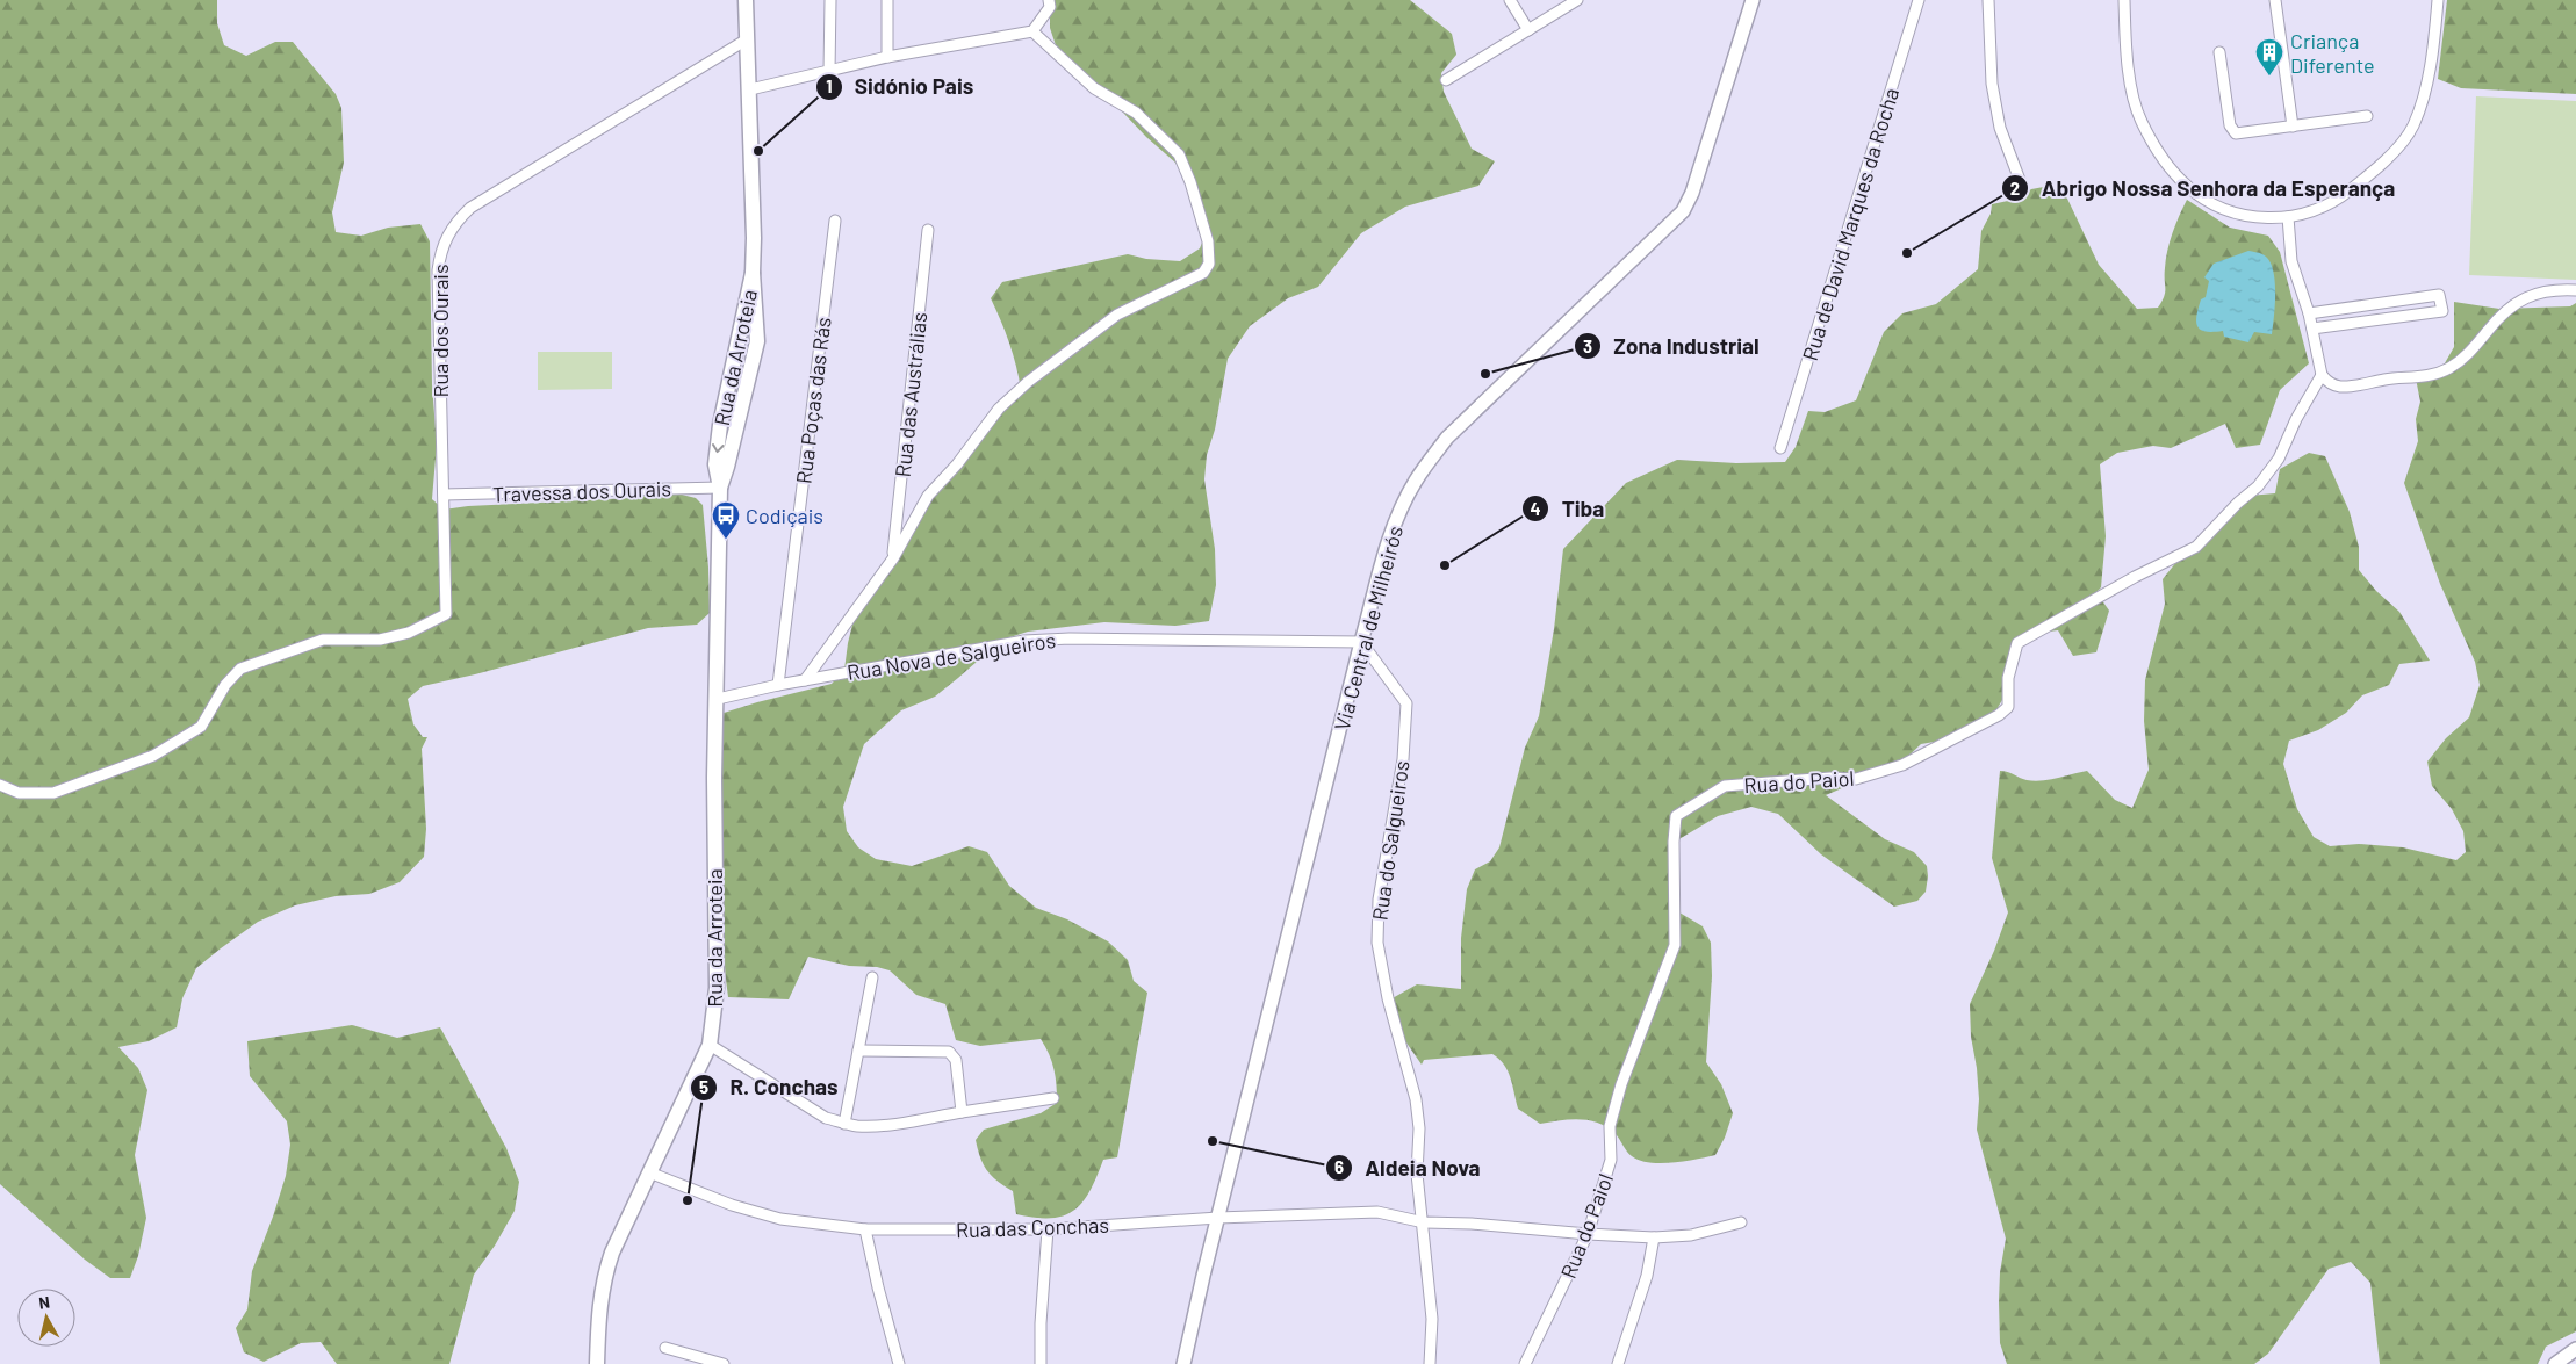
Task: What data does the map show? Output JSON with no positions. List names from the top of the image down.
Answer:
{
  "streets": {
    "main road": ["Rua da Arroteia"],
    "street": [
      "Rua de David Marques da Rocha",
      "Rua dos Ourais",
      "Rua das Austrálias",
      "Rua Poças das Rás",
      "Travessa dos Ourais",
      "Via Central de Milheirós",
      "Rua Nova de Salgueiros",
      "Rua do Paiol",
      "Rua do Salgueiros",
      "Rua das Conchas"
    ]
  },
  "crossings": [
    ["Rua dos Ourais", "Rua da Arroteia"],
    ["Rua dos Ourais", "Travessa dos Ourais"],
    ["Rua da Arroteia", "Travessa dos Ourais"],
    ["Rua da Arroteia", "Rua Nova de Salgueiros"],
    ["Rua da Arroteia", "Rua das Conchas"],
    ["Rua Poças das Rás", "Rua Nova de Salgueiros"],
    ["Via Central de Milheirós", "Rua Nova de Salgueiros"],
    ["Via Central de Milheirós", "Rua do Salgueiros"],
    ["Via Central de Milheirós", "Rua das Conchas"],
    ["Rua Nova de Salgueiros", "Rua do Salgueiros"],
    ["Rua do Paiol", "Rua das Conchas"],
    ["Rua do Salgueiros", "Rua das Conchas"]
  ],
  "places": {
    "building": ["Criança Diferente"],
    "other": [
      "Sidónio Pais",
      "Abrigo Nossa Senhora da Esperança",
      "Zona Industrial",
      "Tiba",
      "Aldeia Nova",
      "R. Conchas"
    ],
    "bus stop": ["Codiçais"]
  },
  "north": "top"
}
